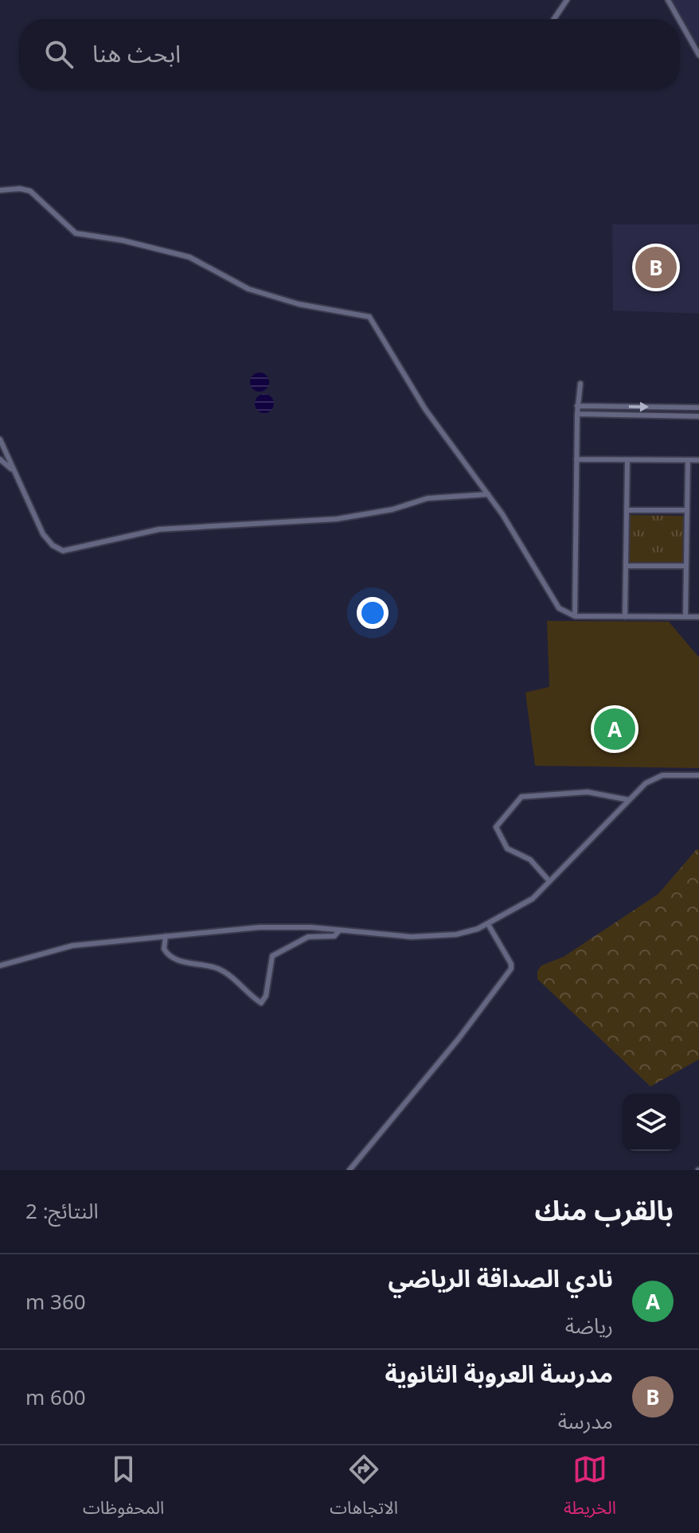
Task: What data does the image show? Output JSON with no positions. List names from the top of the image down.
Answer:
{
  "page": {
    "search": "ابحث هنا",
    "pins": ["B", "A"],
    "heading": ["بالقرب منك", "النتائج: 2"],
    "list": [
      {
        "mark": "A",
        "name": "نادي الصداقة الرياضي",
        "note": "رياضة",
        "value": "360 m"
      },
      {
        "mark": "B",
        "name": "مدرسة العروبة الثانوية",
        "note": "مدرسة",
        "value": "600 m"
      }
    ],
    "nav": ["الخريطة", "الاتجاهات", "المحفوظات"]
  }
}
